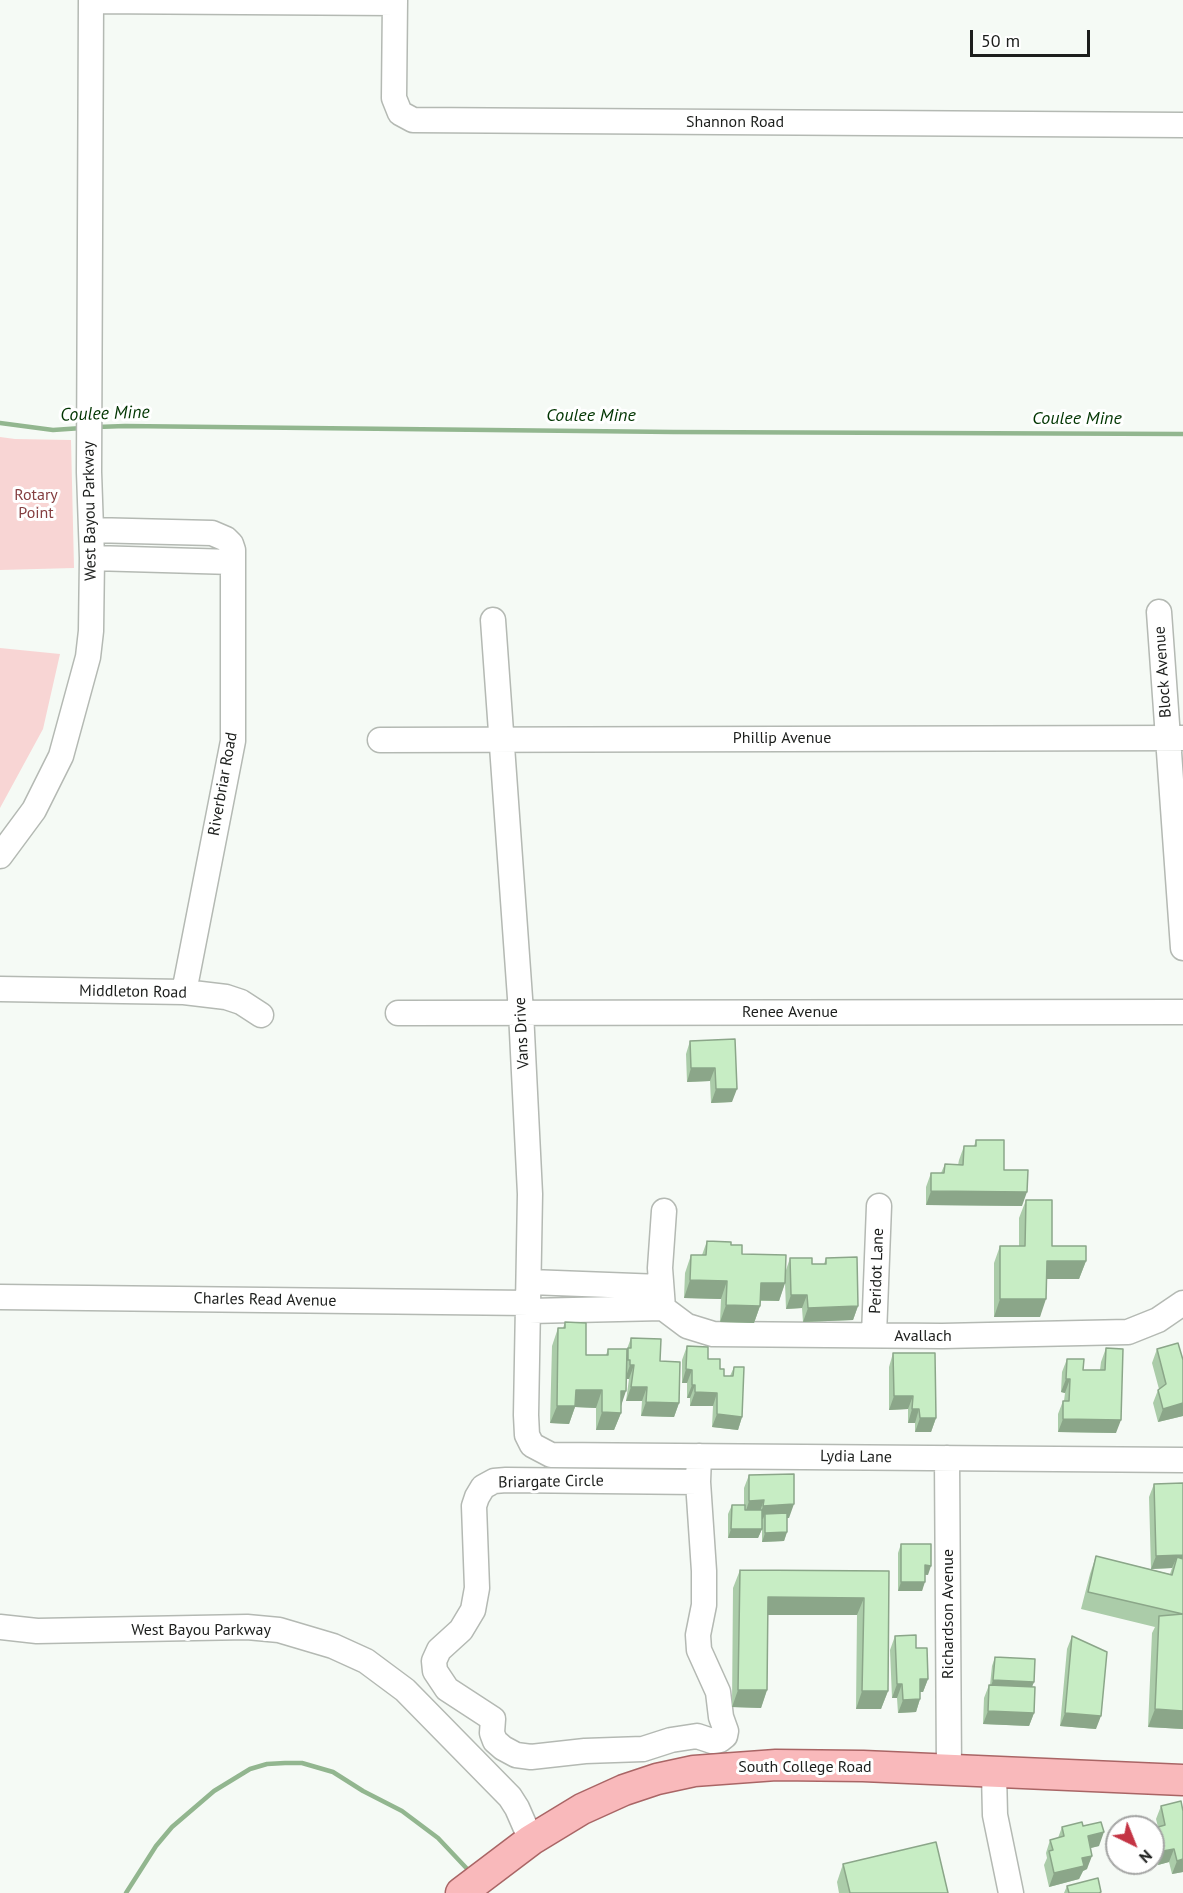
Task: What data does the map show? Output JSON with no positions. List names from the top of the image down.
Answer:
{
  "streets": {
    "main road": ["South College Road"],
    "street": [
      "Shannon Road",
      "West Bayou Parkway",
      "Block Avenue",
      "Phillip Avenue",
      "Riverbriar Road",
      "Middleton Road",
      "Renee Avenue",
      "Vans Drive",
      "Peridot Lane",
      "Charles Read Avenue",
      "Avallach",
      "Lydia Lane",
      "Briargate Circle",
      "Richardson Avenue"
    ]
  },
  "crossings": [
    ["Shannon Road", "West Bayou Parkway"],
    ["West Bayou Parkway", "Riverbriar Road"],
    ["West Bayou Parkway", "South College Road"],
    ["Block Avenue", "Phillip Avenue"],
    ["Phillip Avenue", "Vans Drive"],
    ["Riverbriar Road", "Middleton Road"],
    ["Renee Avenue", "Vans Drive"],
    ["Vans Drive", "Charles Read Avenue"],
    ["Vans Drive", "Lydia Lane"],
    ["Peridot Lane", "Avallach"],
    ["Lydia Lane", "Richardson Avenue"],
    ["Richardson Avenue", "South College Road"]
  ],
  "water": ["Coulee Mine"],
  "parks": ["Rotary Point"],
  "scale_bar": "50 m",
  "north": "bottom right"
}
